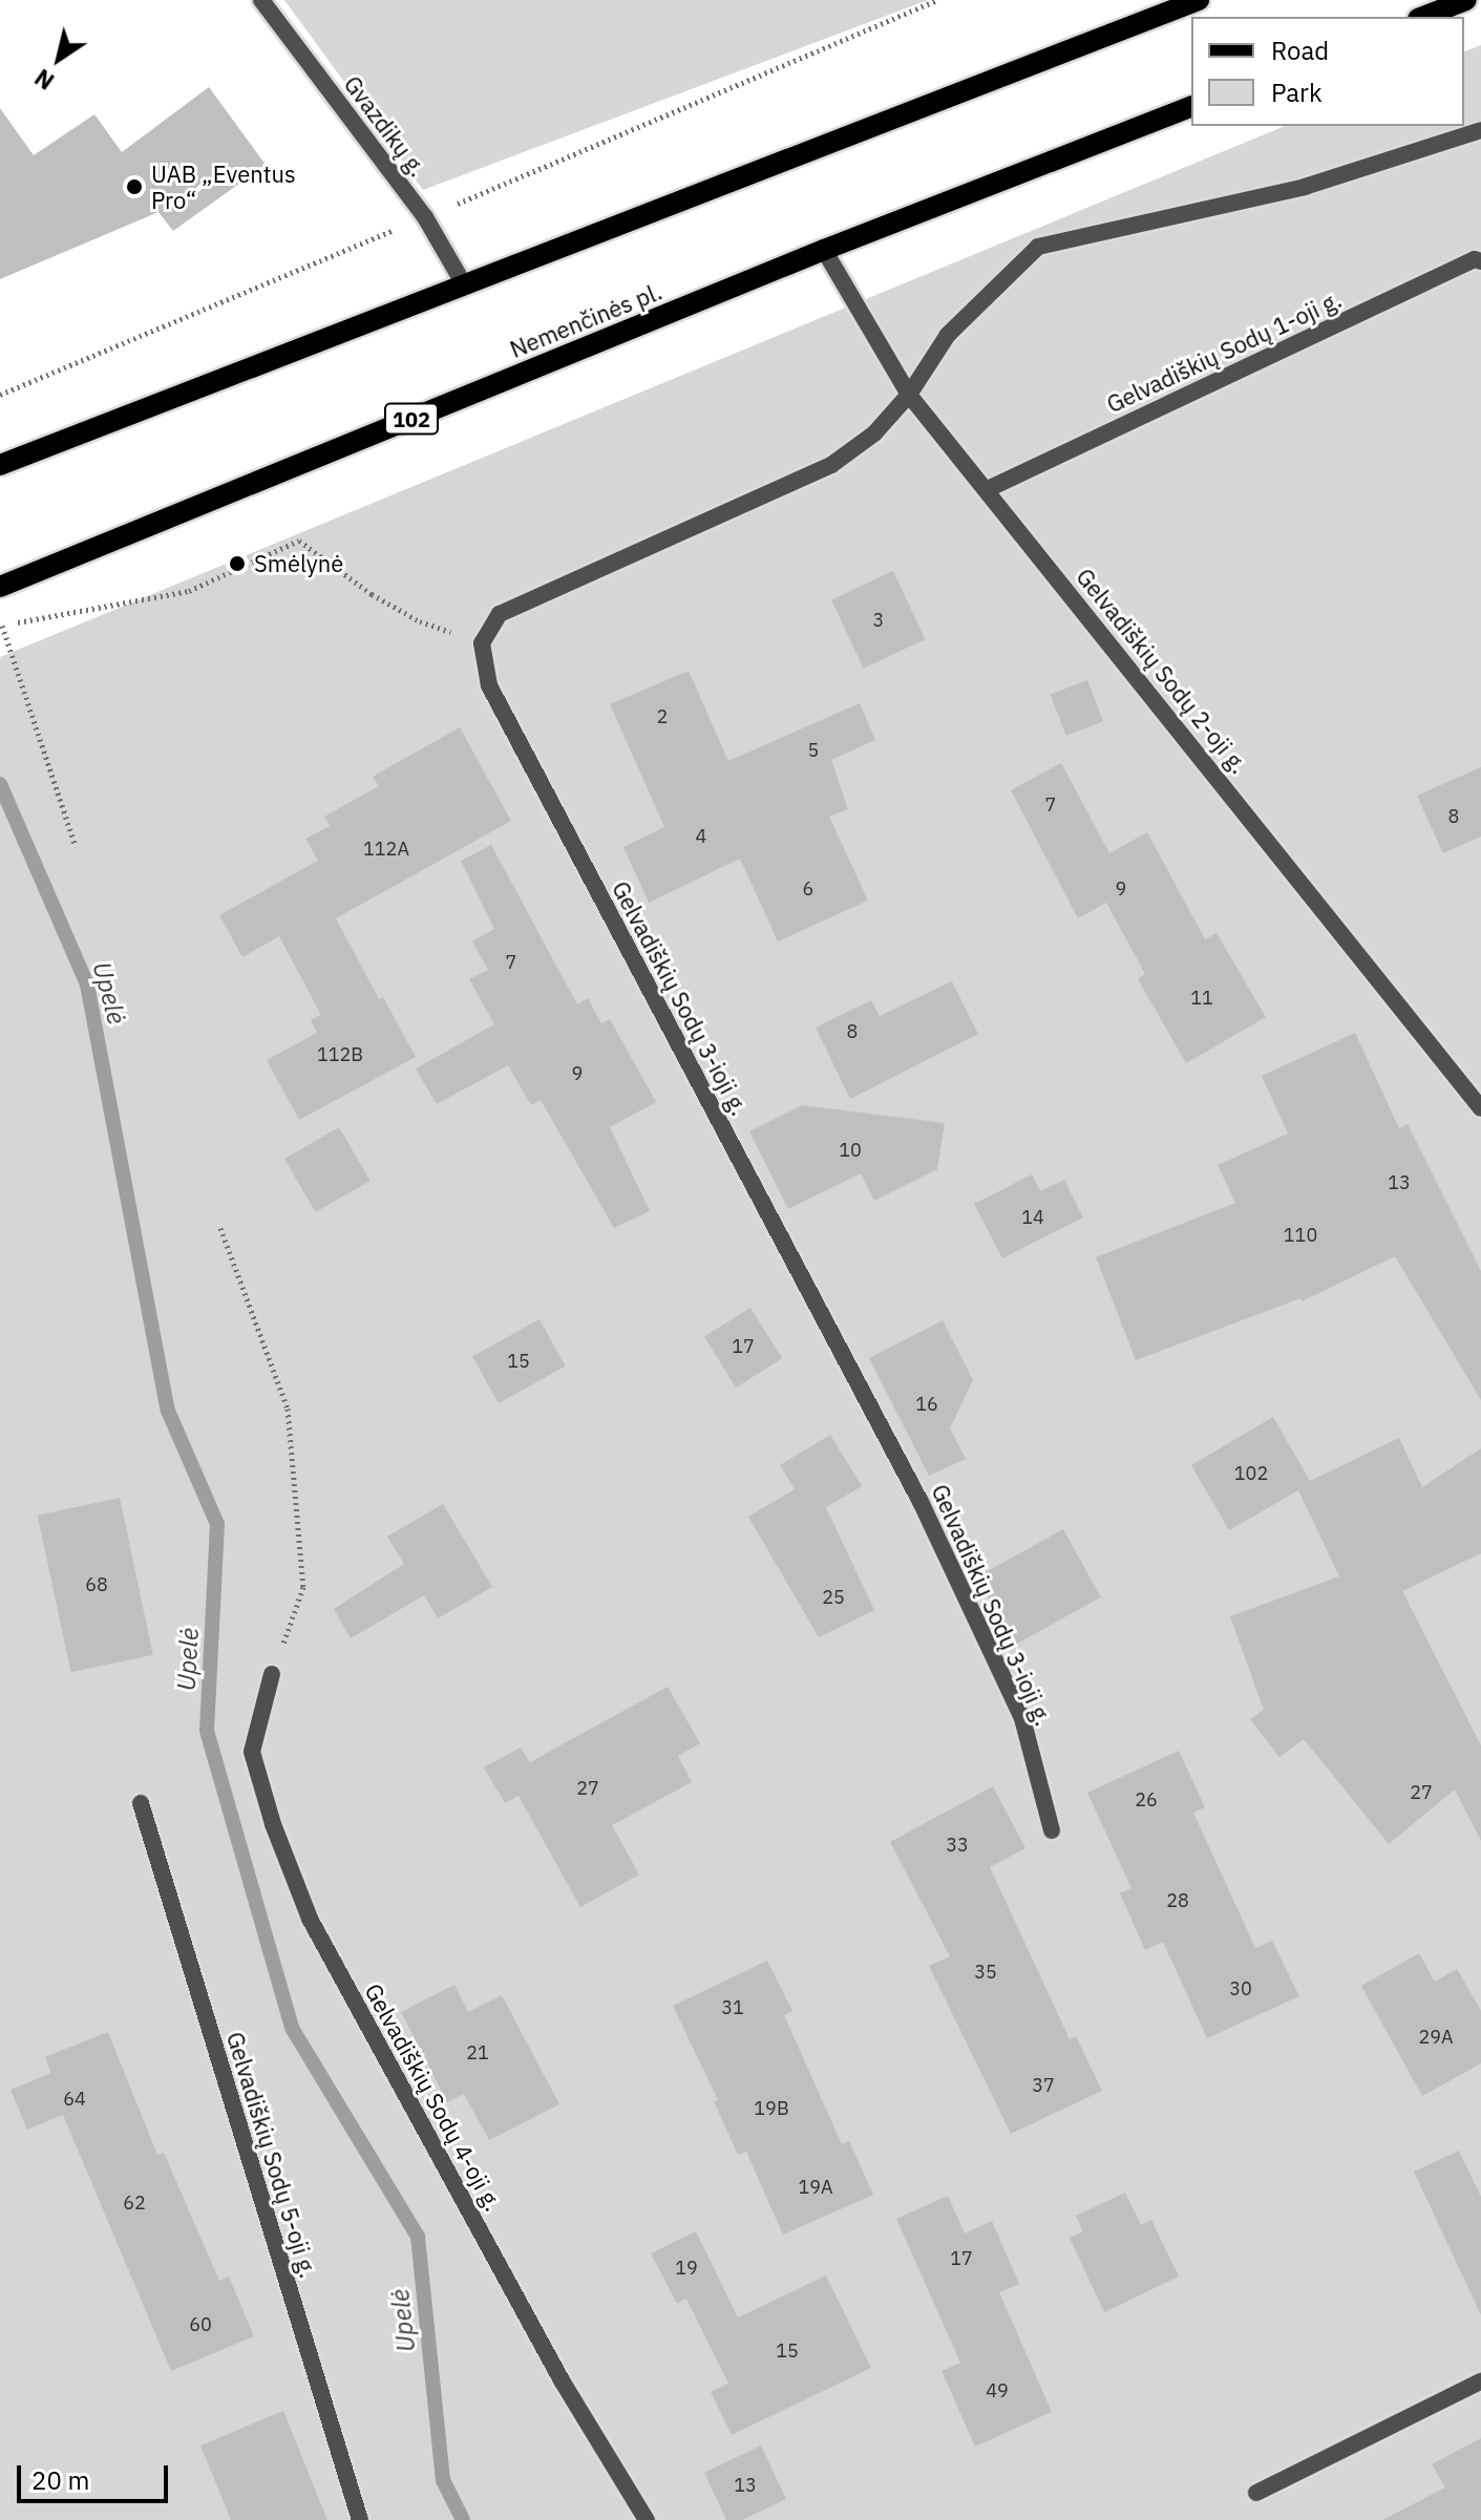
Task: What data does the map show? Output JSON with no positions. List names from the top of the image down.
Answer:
{
  "streets": {
    "main road": ["Nemenčinės pl.", "102"],
    "street": [
      "Gvazdikų g.",
      "Gelvadiškių Sodų 1-oji g.",
      "Gelvadiškių Sodų 2-oji g.",
      "Gelvadiškių Sodų 3-ioji g.",
      "Gelvadiškių Sodų 4-oji g.",
      "Gelvadiškių Sodų 5-oji g."
    ]
  },
  "crossings": [
    ["Nemenčinės pl.", "Gelvadiškių Sodų 2-oji g."],
    ["Gelvadiškių Sodų 1-oji g.", "Gelvadiškių Sodų 2-oji g."]
  ],
  "water": ["Upelė"],
  "places": ["UAB „Eventus Pro“", "Smėlynė"],
  "house_numbers": [
    "3",
    "2",
    "5",
    "7",
    "8",
    "4",
    "112A",
    "6",
    "9",
    "7",
    "11",
    "8",
    "112B",
    "9",
    "10",
    "13",
    "14",
    "110",
    "17",
    "15",
    "16",
    "102",
    "68",
    "25",
    "27",
    "27",
    "26",
    "33",
    "28",
    "35",
    "30",
    "31",
    "29A",
    "21",
    "37",
    "64",
    "19B",
    "19A",
    "62",
    "17",
    "19",
    "60",
    "15",
    "49",
    "13"
  ],
  "legend": ["Road", "Park"],
  "scale_bar": "20 m",
  "north": "bottom left"
}
